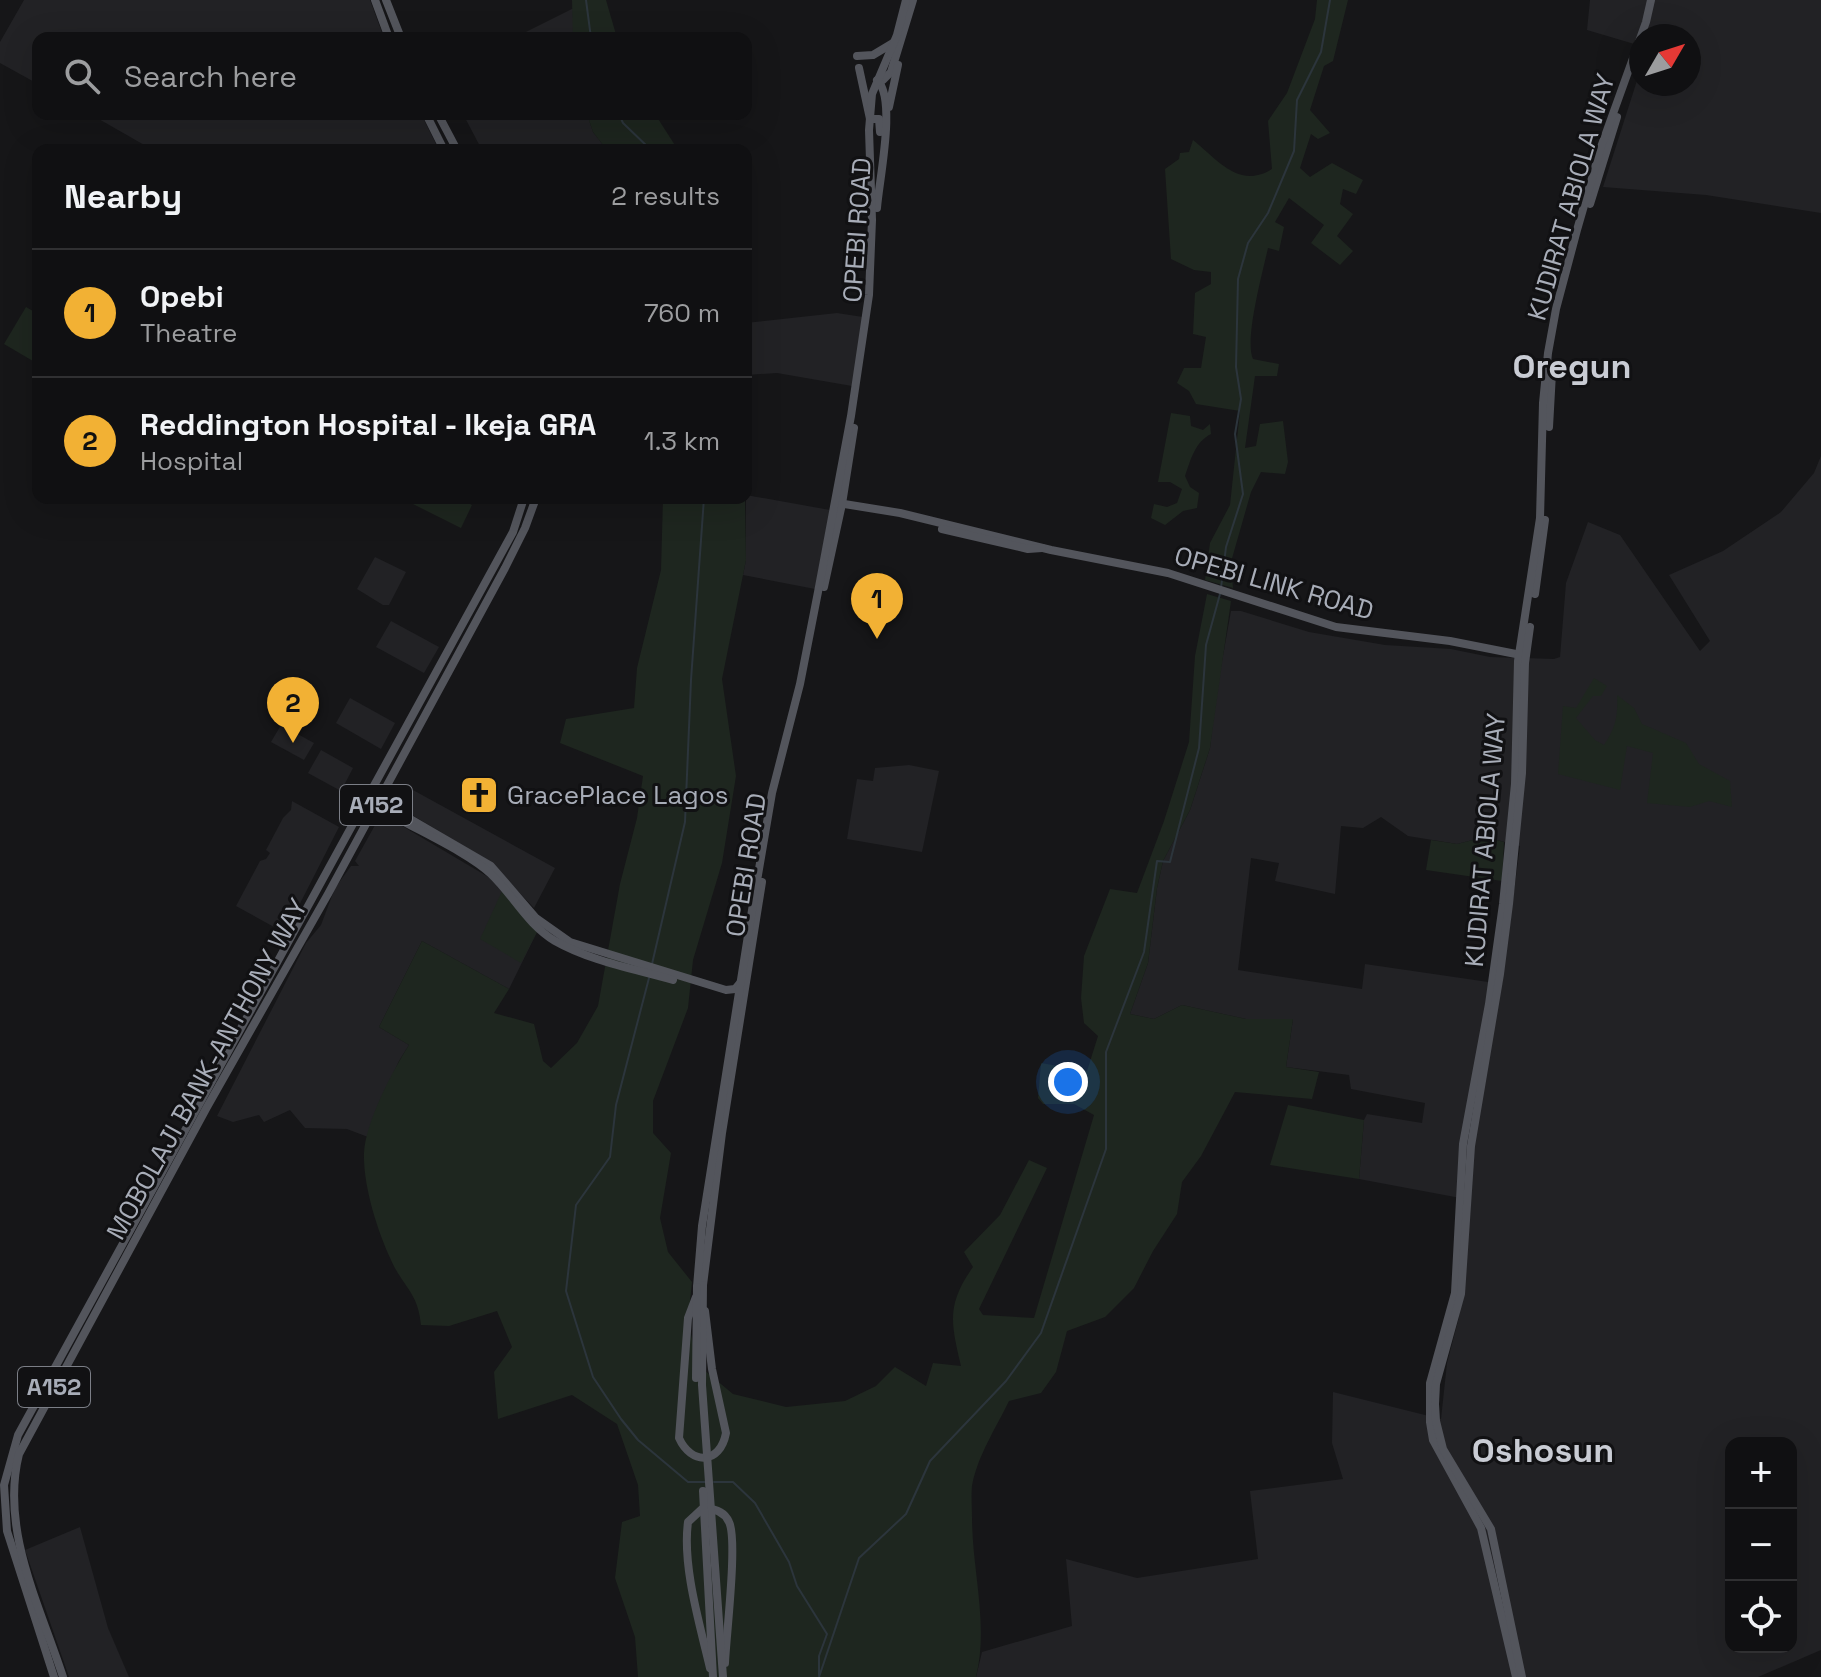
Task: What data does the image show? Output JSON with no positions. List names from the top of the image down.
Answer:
{
  "streets": {
    "main road": [
      "KUDIRAT ABIOLA WAY",
      "OPEBI ROAD",
      "OPEBI LINK ROAD",
      "A152",
      "MOBOLAJI BANK-ANTHONY WAY"
    ]
  },
  "crossings": [
    ["KUDIRAT ABIOLA WAY", "OPEBI LINK ROAD"],
    ["OPEBI ROAD", "OPEBI LINK ROAD"]
  ],
  "districts": ["Oregun", "Oshosun"],
  "places": {
    "church": ["GracePlace Lagos"]
  },
  "north": "top right",
  "page": {
    "search": "Search here",
    "heading": ["Nearby", "2 results"],
    "list": [
      {
        "mark": "1",
        "name": "Opebi",
        "note": "Theatre",
        "value": "760 m"
      },
      {
        "mark": "2",
        "name": "Reddington Hospital - Ikeja GRA",
        "note": "Hospital",
        "value": "1.3 km"
      }
    ],
    "pins": ["1", "2"],
    "map_buttons": ["+", "−"]
  }
}
